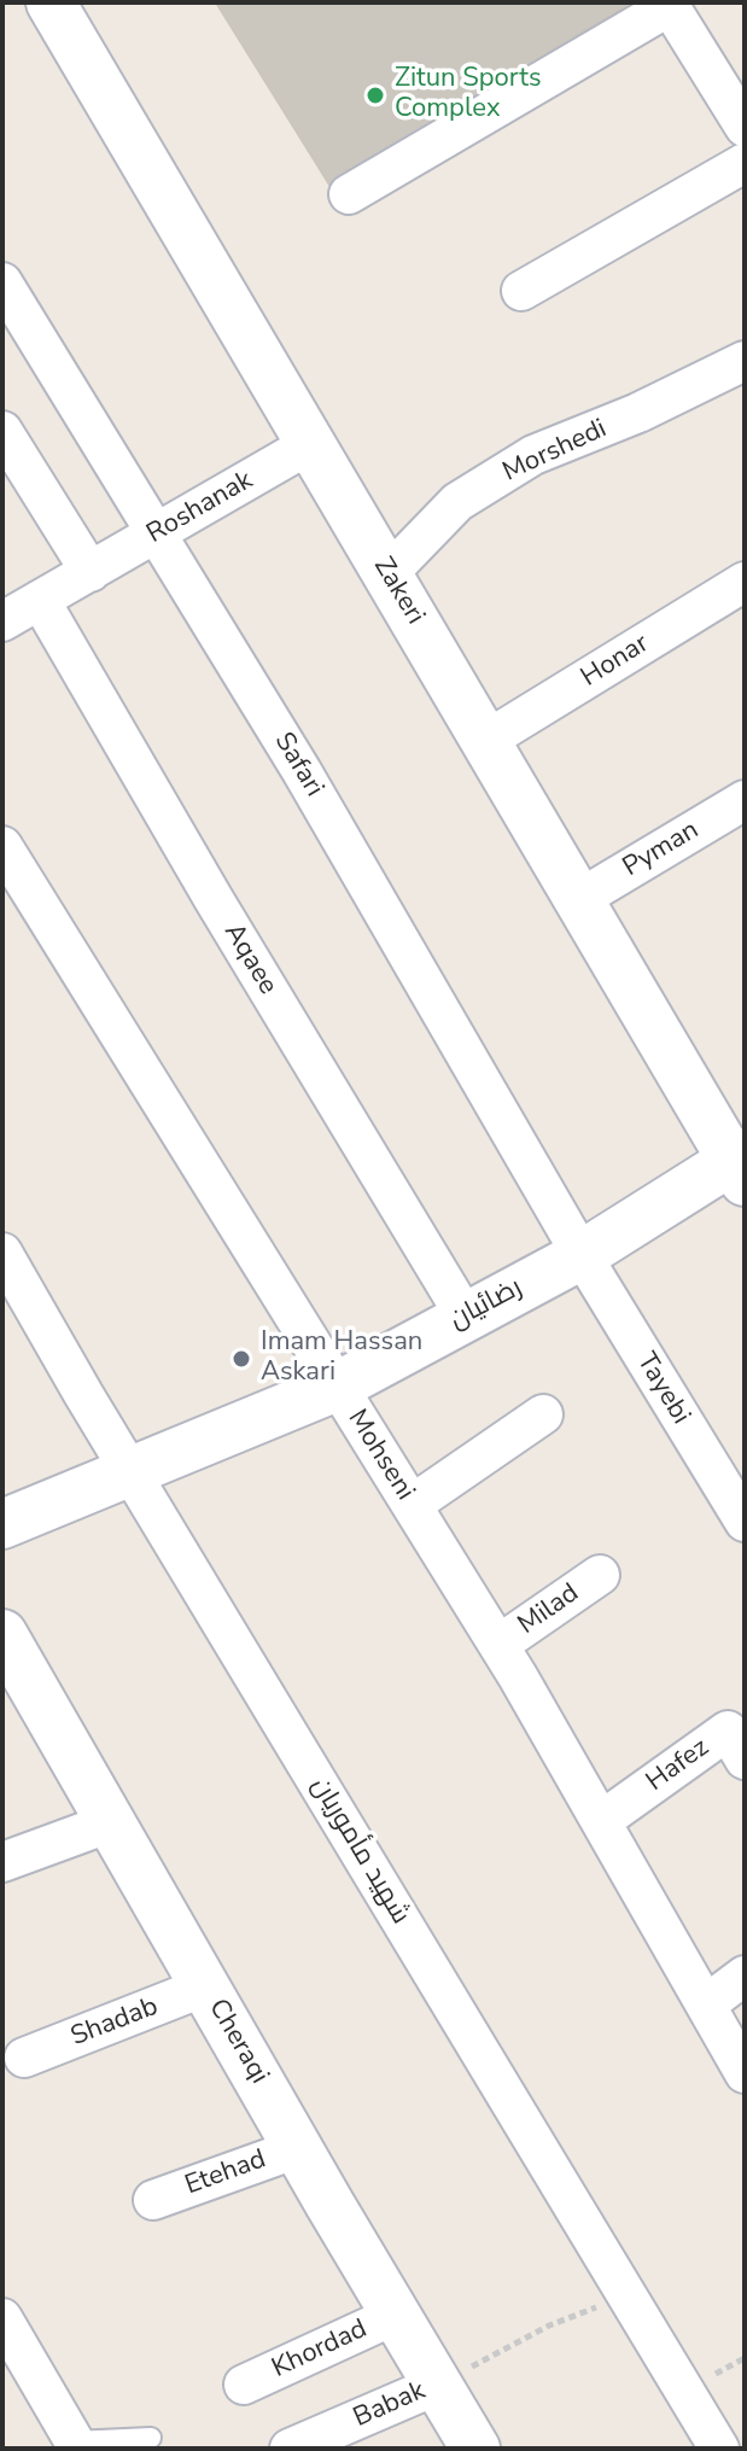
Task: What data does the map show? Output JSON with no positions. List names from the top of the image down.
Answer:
{
  "streets": {
    "street": [
      "Morshedi",
      "Roshanak",
      "Zakeri",
      "Honar",
      "Safari",
      "Pyman",
      "Aqaee",
      "رضائیان",
      "Tayebi",
      "Mohseni",
      "Milad",
      "Hafez",
      "شهید مأموریان",
      "Shadab",
      "Cheraqi",
      "Etehad",
      "Khordad",
      "Babak"
    ]
  },
  "crossings": [
    ["Morshedi", "Zakeri"],
    ["Roshanak", "Zakeri"],
    ["Roshanak", "Safari"],
    ["Roshanak", "Aqaee"],
    ["Zakeri", "Honar"],
    ["Zakeri", "Pyman"],
    ["Zakeri", "رضائیان"],
    ["Safari", "رضائیان"],
    ["Safari", "Tayebi"],
    ["Aqaee", "رضائیان"],
    ["رضائیان", "Tayebi"],
    ["رضائیان", "Mohseni"],
    ["رضائیان", "شهید مأموریان"],
    ["Mohseni", "Milad"],
    ["Mohseni", "Hafez"],
    ["Shadab", "Cheraqi"],
    ["Cheraqi", "Etehad"],
    ["Cheraqi", "Khordad"],
    ["Cheraqi", "Babak"]
  ],
  "places": ["Zitun Sports Complex", "Imam Hassan Askari"]
}
